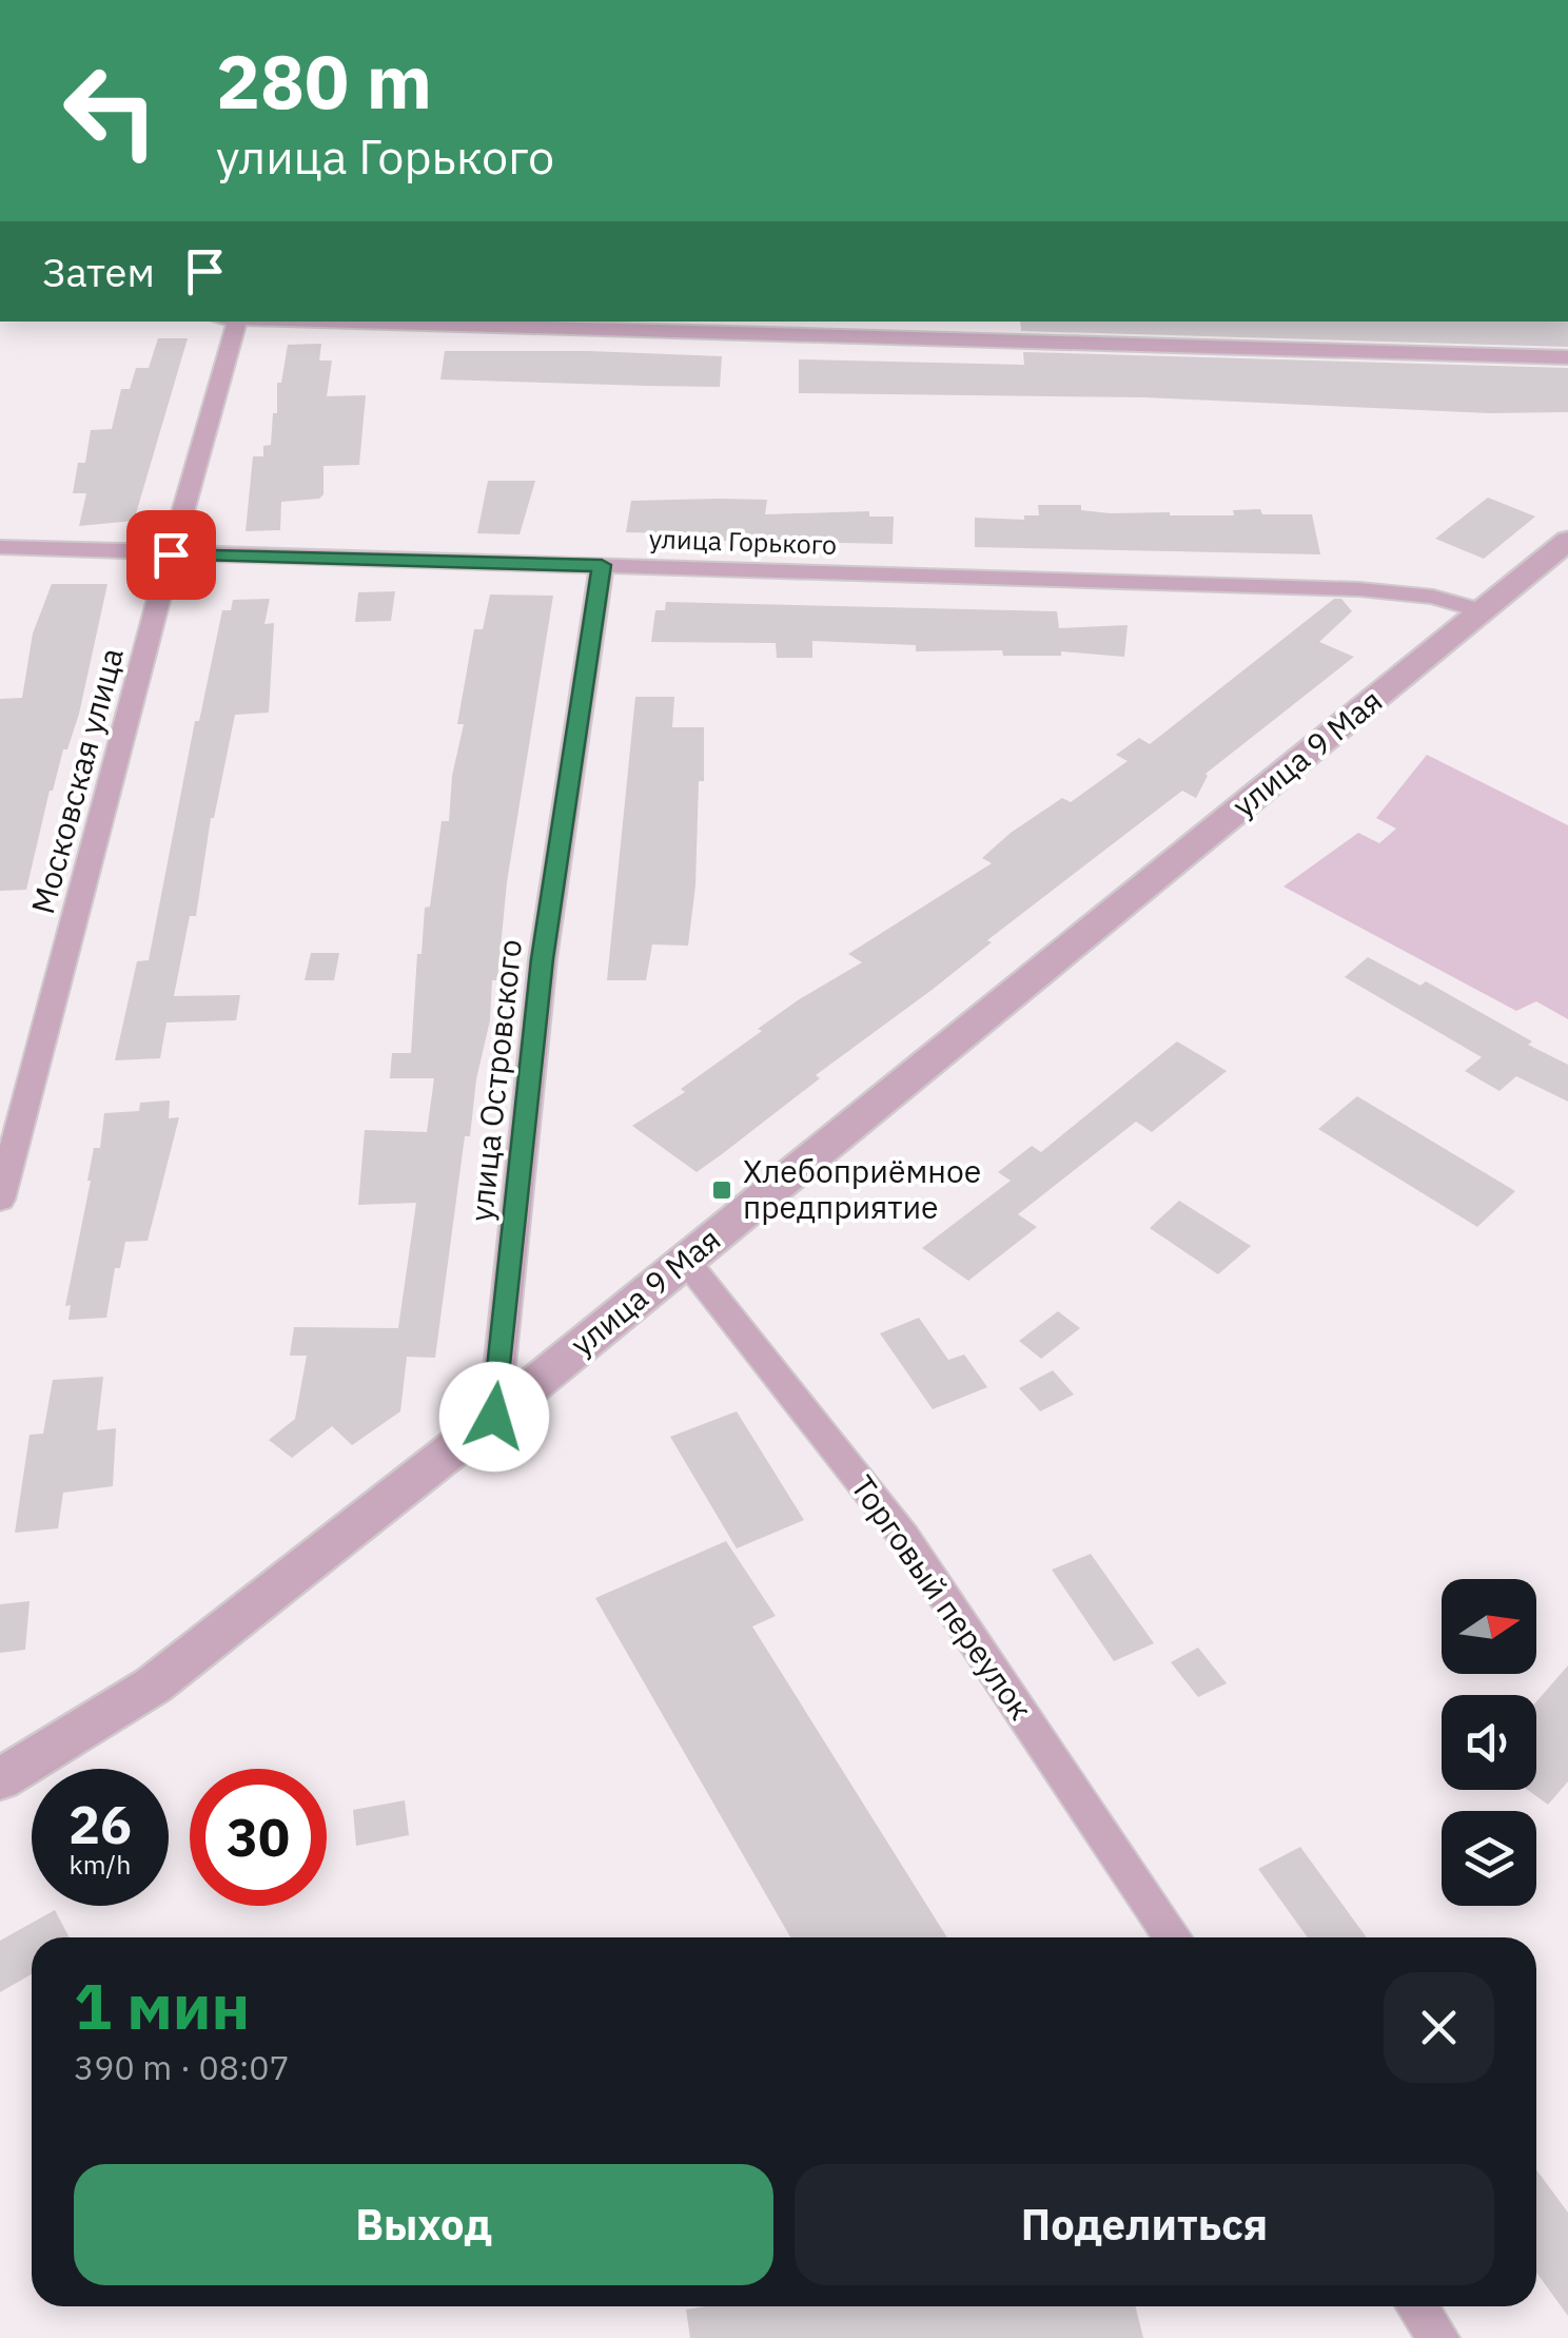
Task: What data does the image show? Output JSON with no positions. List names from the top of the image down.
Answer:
{
  "streets": {
    "street": [
      "улица Горького",
      "улица 9 Мая",
      "Московская улица",
      "улица Островского",
      "Торговый переулок"
    ]
  },
  "crossings": [
    ["улица Горького", "улица 9 Мая"],
    ["улица Горького", "Московская улица"],
    ["улица Горького", "улица Островского"],
    ["улица 9 Мая", "улица Островского"],
    ["улица 9 Мая", "Торговый переулок"]
  ],
  "places": {
    "transit": ["Хлебоприёмное предприятие"]
  },
  "north": "right",
  "page": {
    "turn": ["280 m", "улица Горького"],
    "then": "Затем",
    "speed": "26 km/h",
    "limit": "30",
    "heading": ["1 мин", "390 m · 08:07"],
    "buttons": ["Выход", "Поделиться"]
  }
}
